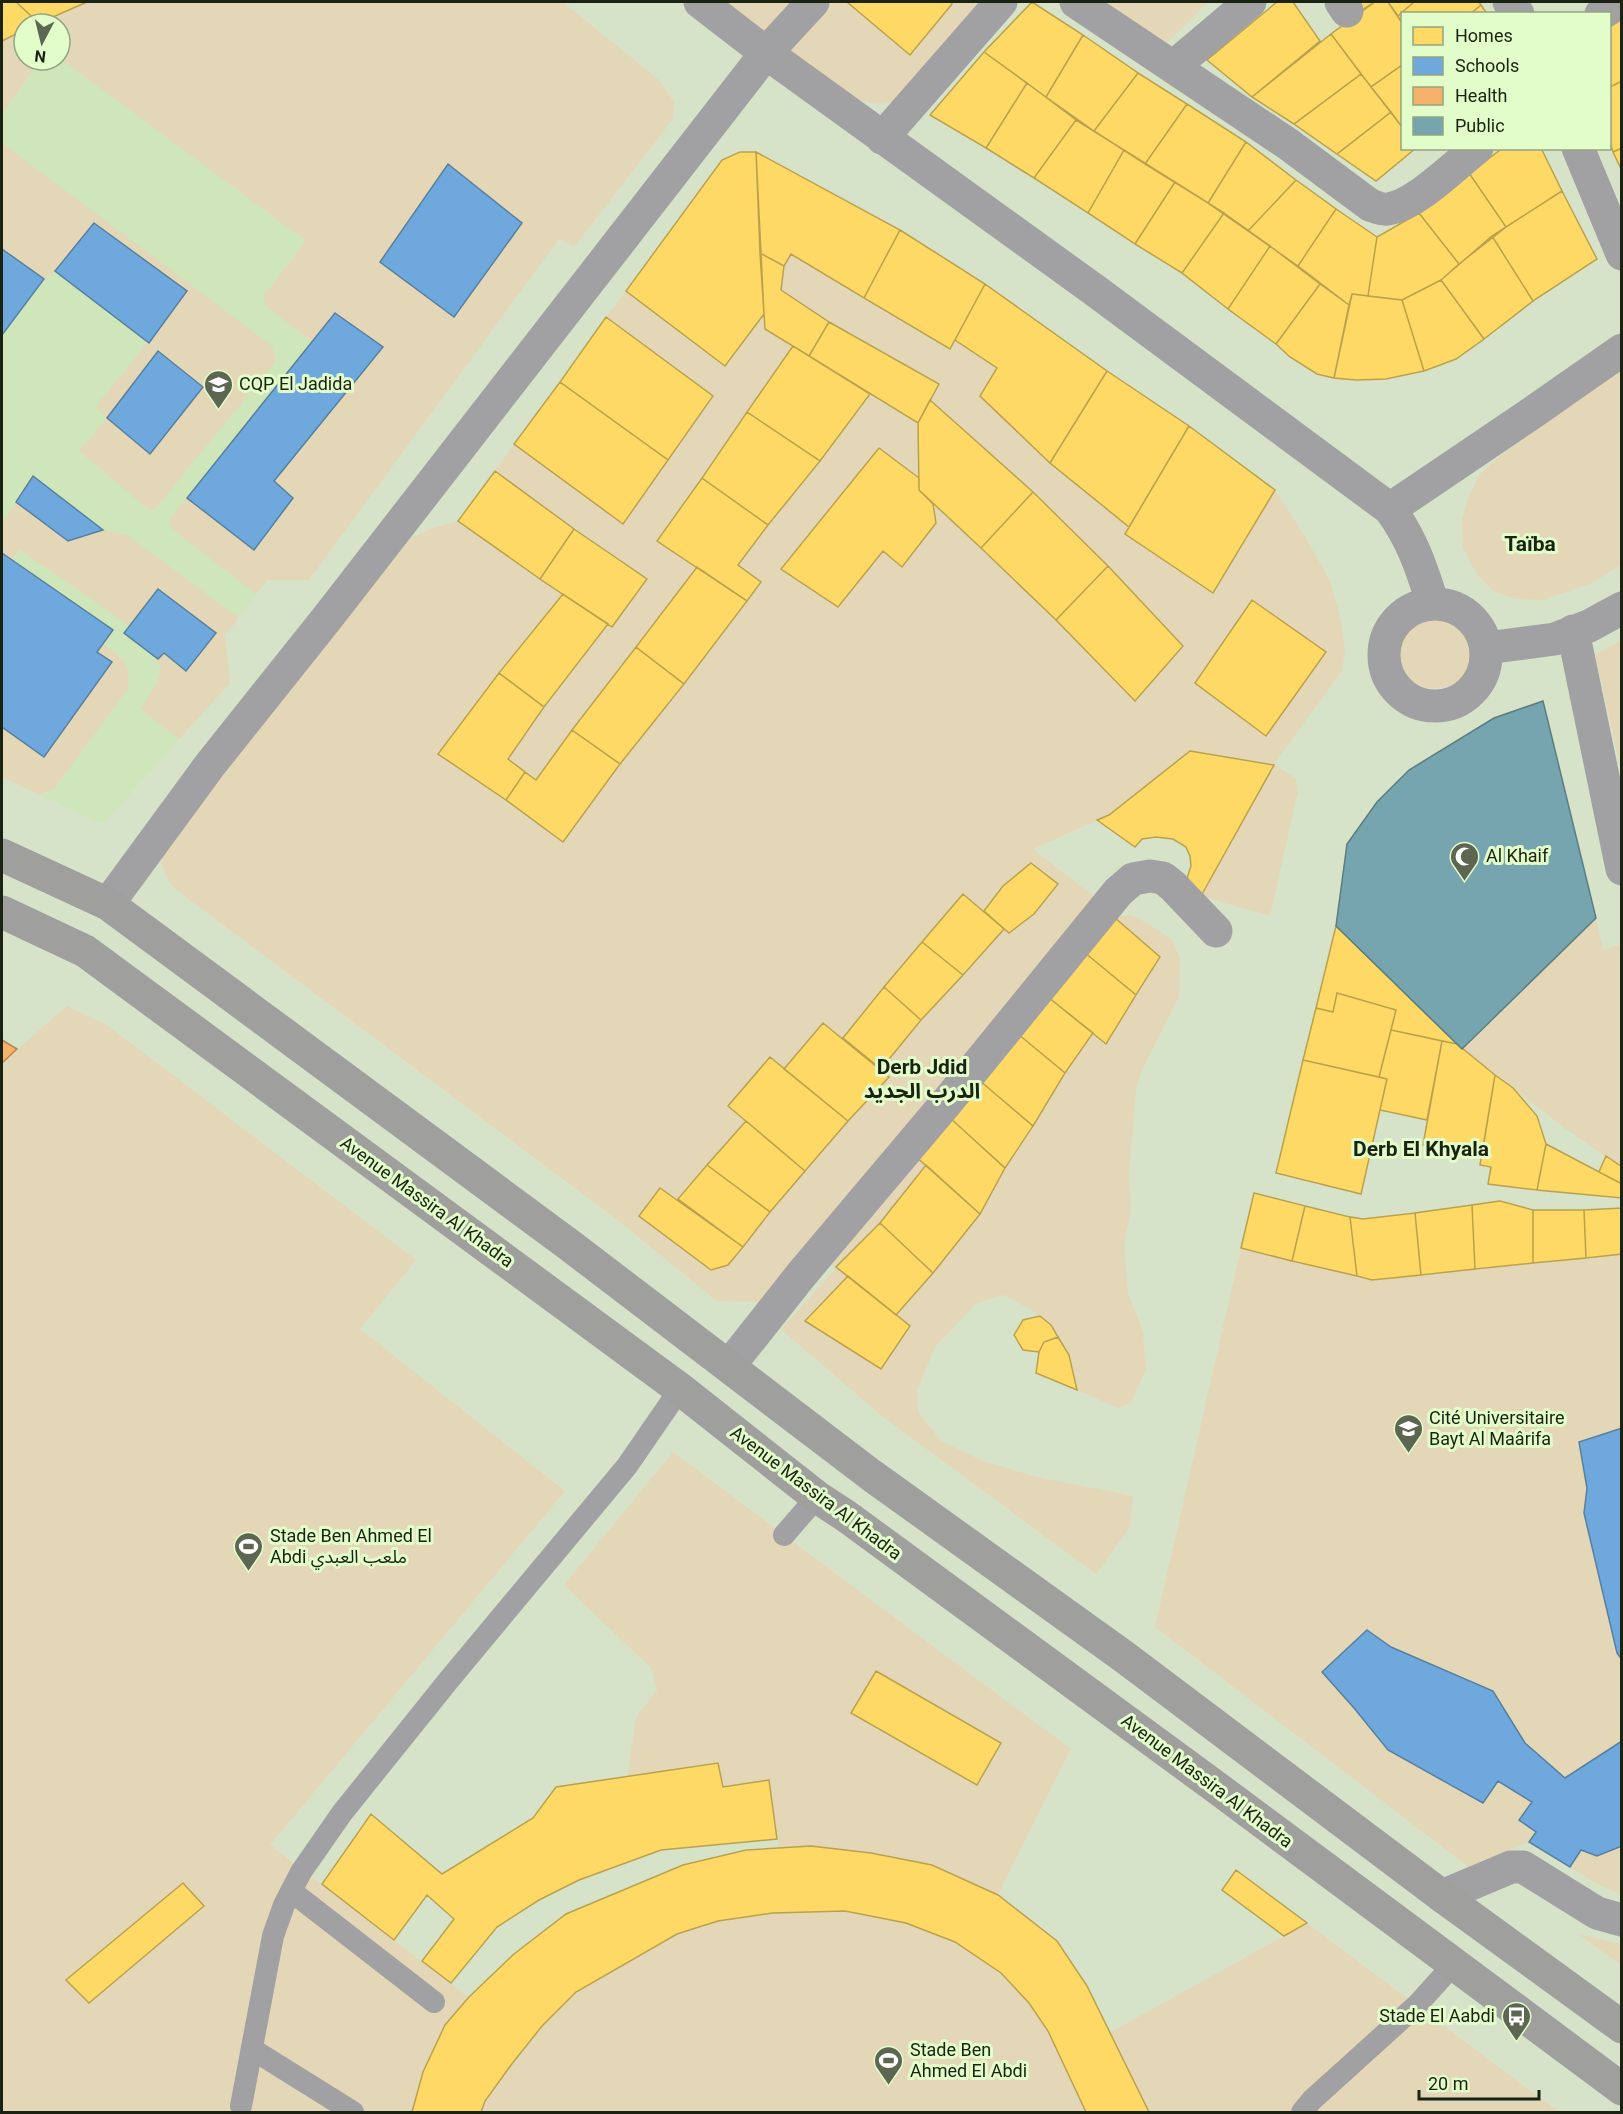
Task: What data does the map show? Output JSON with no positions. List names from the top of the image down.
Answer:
{
  "streets": {
    "street": ["Avenue Massira Al Khadra"]
  },
  "districts": ["Taïba", "Derb Jdid الدرب الجديد", "Derb El Khyala"],
  "places": {
    "school or university": ["CQP El Jadida", "Cité Universitaire Bayt Al Maârifa"],
    "mosque": ["Al Khaif"],
    "sports": ["Stade Ben Ahmed El Abdi ملعب العبدي", "Stade Ben Ahmed El Abdi"],
    "bus stop": ["Stade El Aabdi"]
  },
  "legend": [
    "Homes",
    "Schools",
    "Health",
    "Public"
  ],
  "scale_bar": "20 m",
  "north": "bottom"
}
